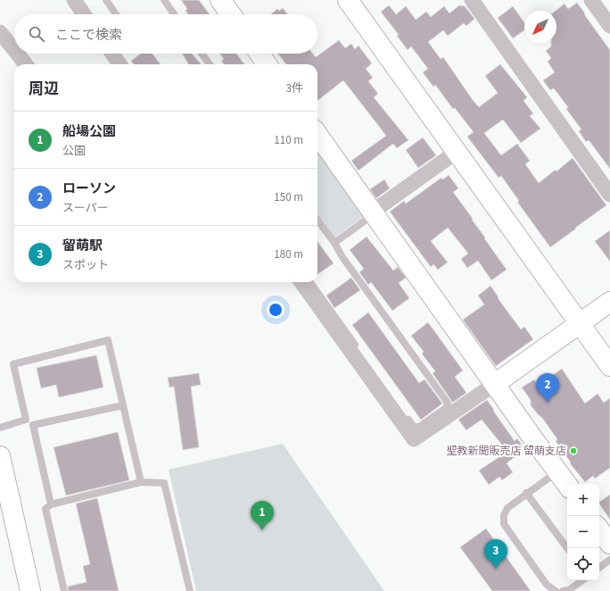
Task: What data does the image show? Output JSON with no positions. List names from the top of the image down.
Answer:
{
  "places": ["聖教新聞販売店 留萌支店"],
  "north": "bottom left",
  "page": {
    "search": "ここで検索",
    "heading": ["周辺", "3件"],
    "list": [
      {
        "mark": "1",
        "name": "船場公園",
        "note": "公園",
        "value": "110 m"
      },
      {
        "mark": "2",
        "name": "ローソン",
        "note": "スーパー",
        "value": "150 m"
      },
      {
        "mark": "3",
        "name": "留萌駅",
        "note": "スポット",
        "value": "180 m"
      }
    ],
    "pins": ["2", "1", "3"],
    "map_buttons": ["+", "−"]
  }
}
